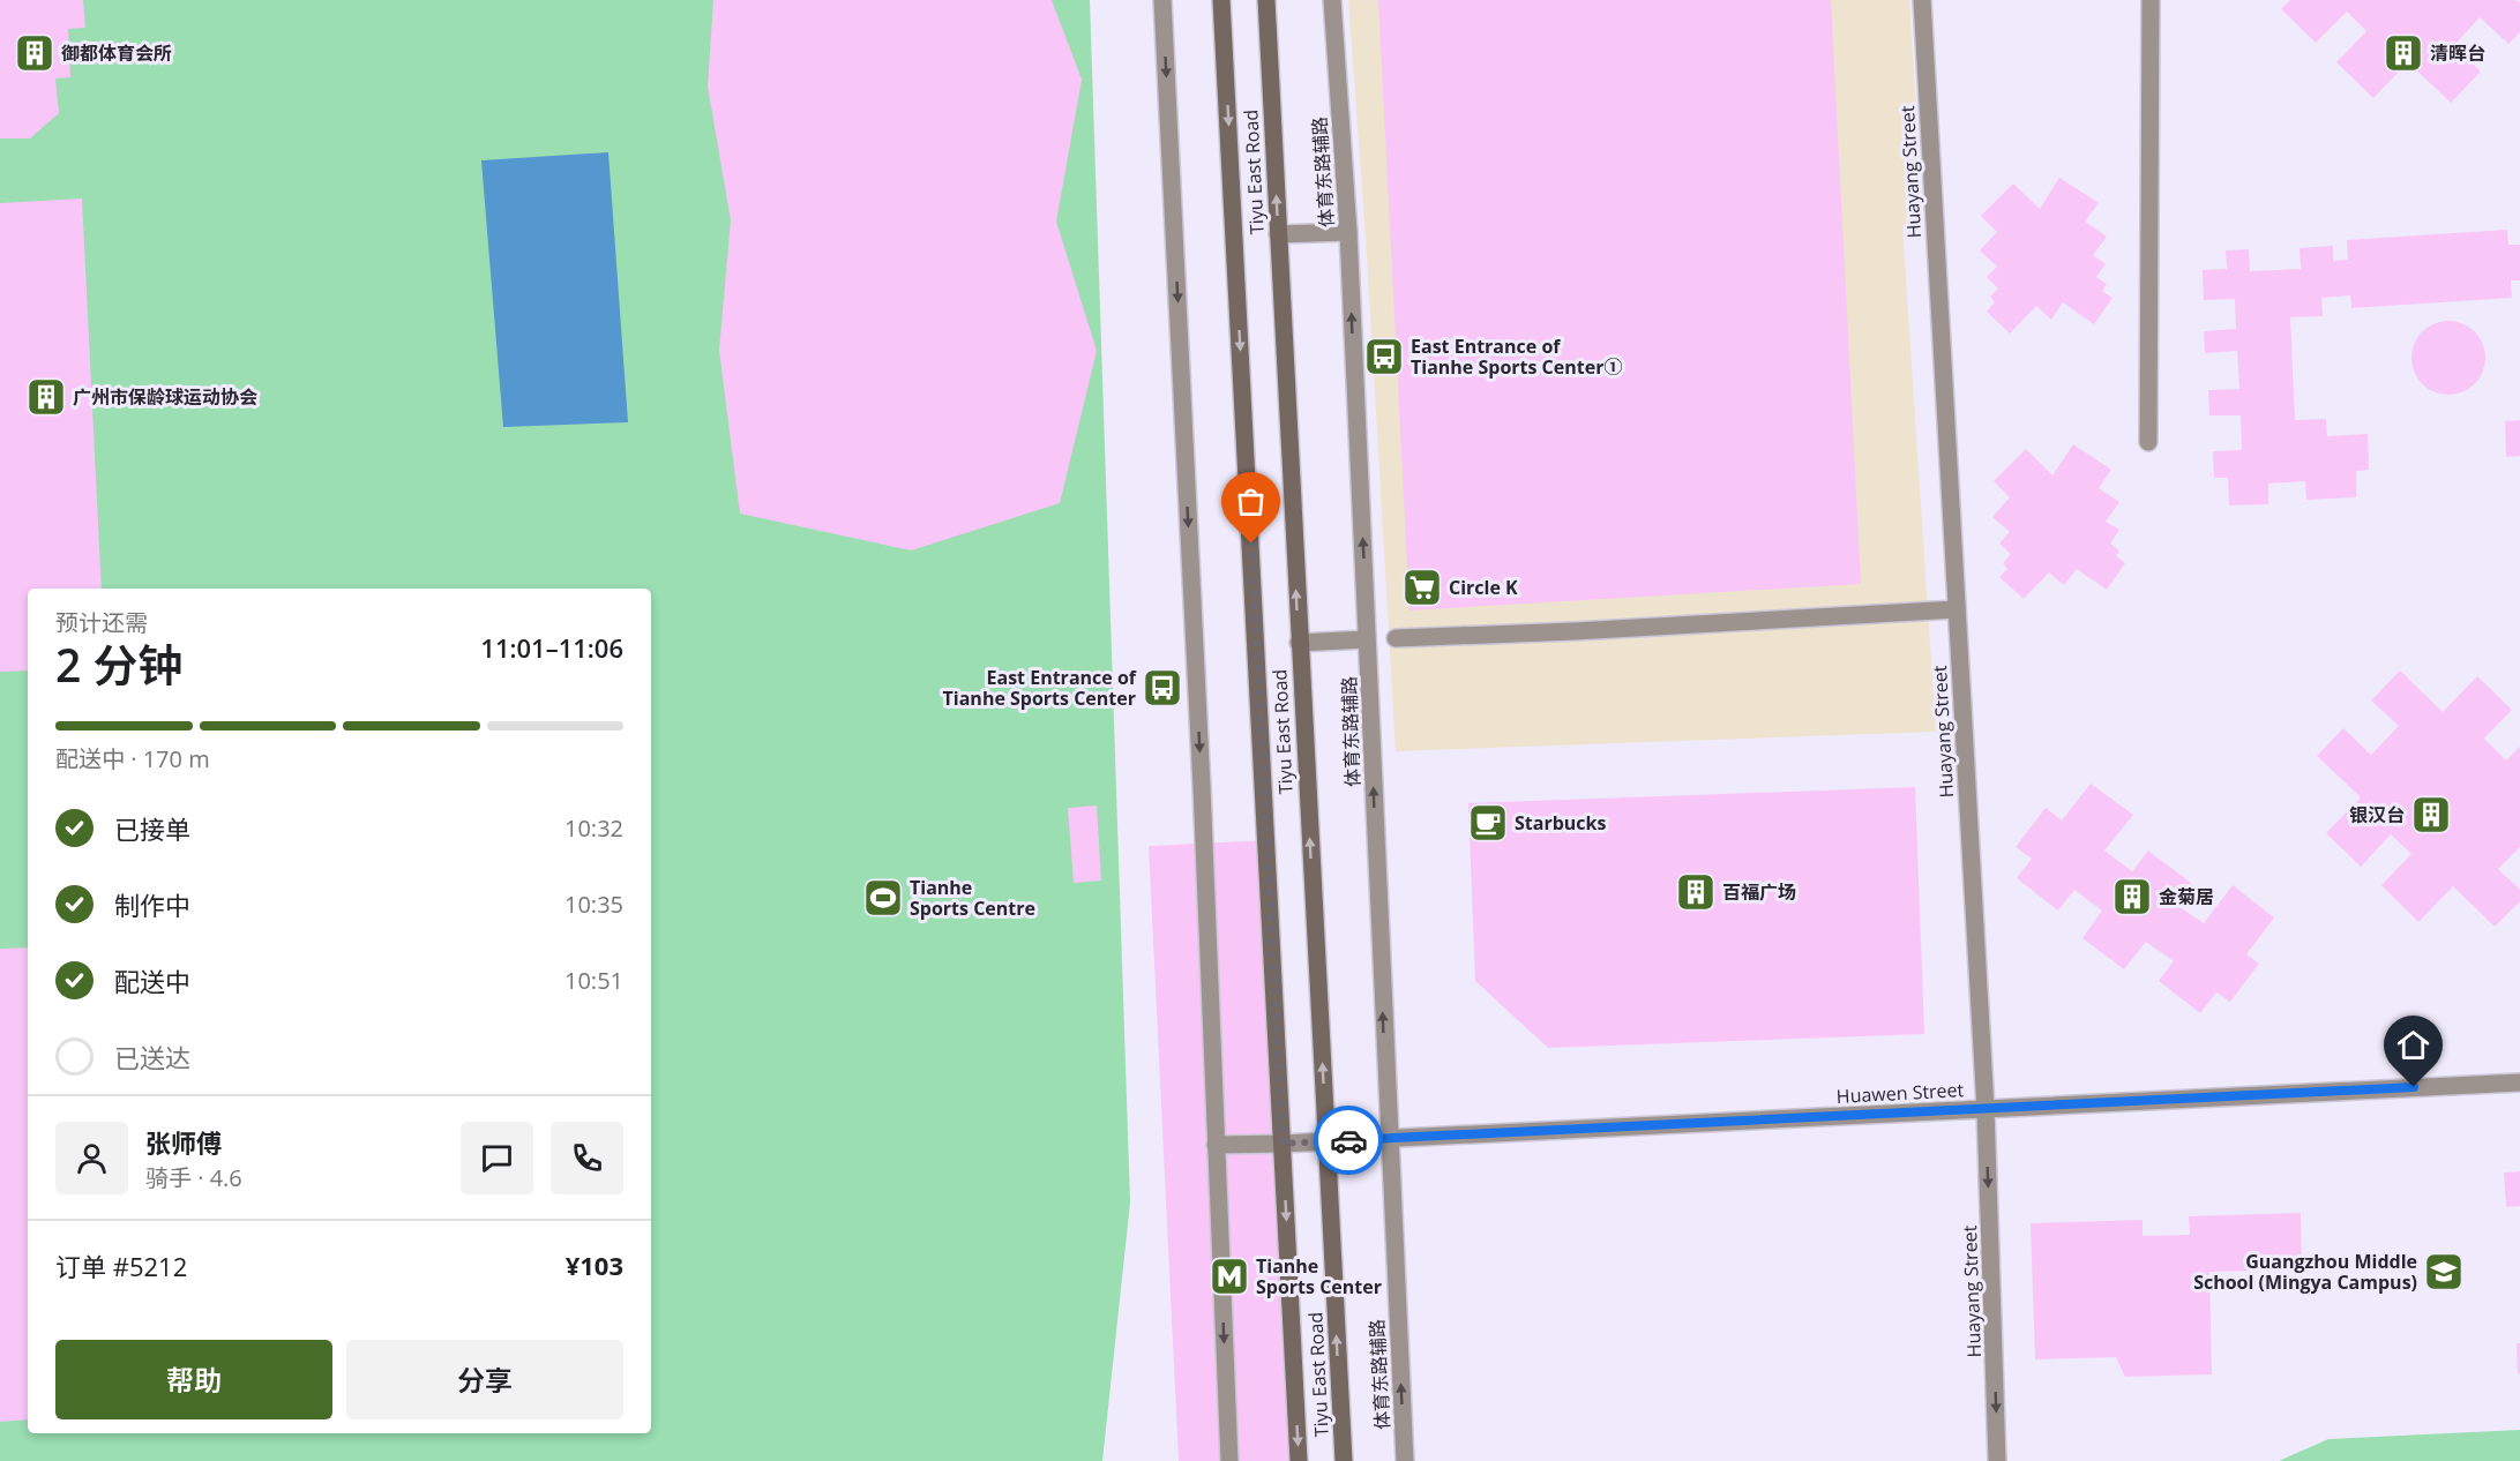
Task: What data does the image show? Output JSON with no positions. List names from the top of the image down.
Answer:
{
  "streets": {
    "main road": ["Tiyu East Road"],
    "street": ["体育东路辅路", "Huayang Street", "Huawen Street"]
  },
  "crossings": [
    ["Tiyu East Road", "Huawen Street"],
    ["体育东路辅路", "Huawen Street"],
    ["Huayang Street", "Huawen Street"]
  ],
  "one_way": ["体育东路辅路"],
  "places": {
    "building": [
      "御都体育会所",
      "清晖台",
      "广州市保龄球运动协会",
      "银汉台",
      "百福广场",
      "金菊居"
    ],
    "bus stop": ["East Entrance of Tianhe Sports Center①", "East Entrance of Tianhe Sports Center"],
    "supermarket": ["Circle K"],
    "cafe": ["Starbucks"],
    "sports": ["Tianhe Sports Centre"],
    "school or university": ["Guangzhou Middle School (Mingya Campus)"],
    "metro station": ["Tianhe Sports Center"]
  },
  "page": {
    "heading": ["2 分钟", "预计还需", "11:01–11:06"],
    "panel": [
      "张师傅",
      "骑手 · 4.6",
      "订单 #5212",
      "¥103"
    ],
    "bar": "配送中 · 170 m",
    "list": [
      ["已接单", "10:32"],
      ["制作中", "10:35"],
      ["配送中", "10:51"],
      "已送达"
    ],
    "buttons": ["帮助", "分享"]
  }
}
